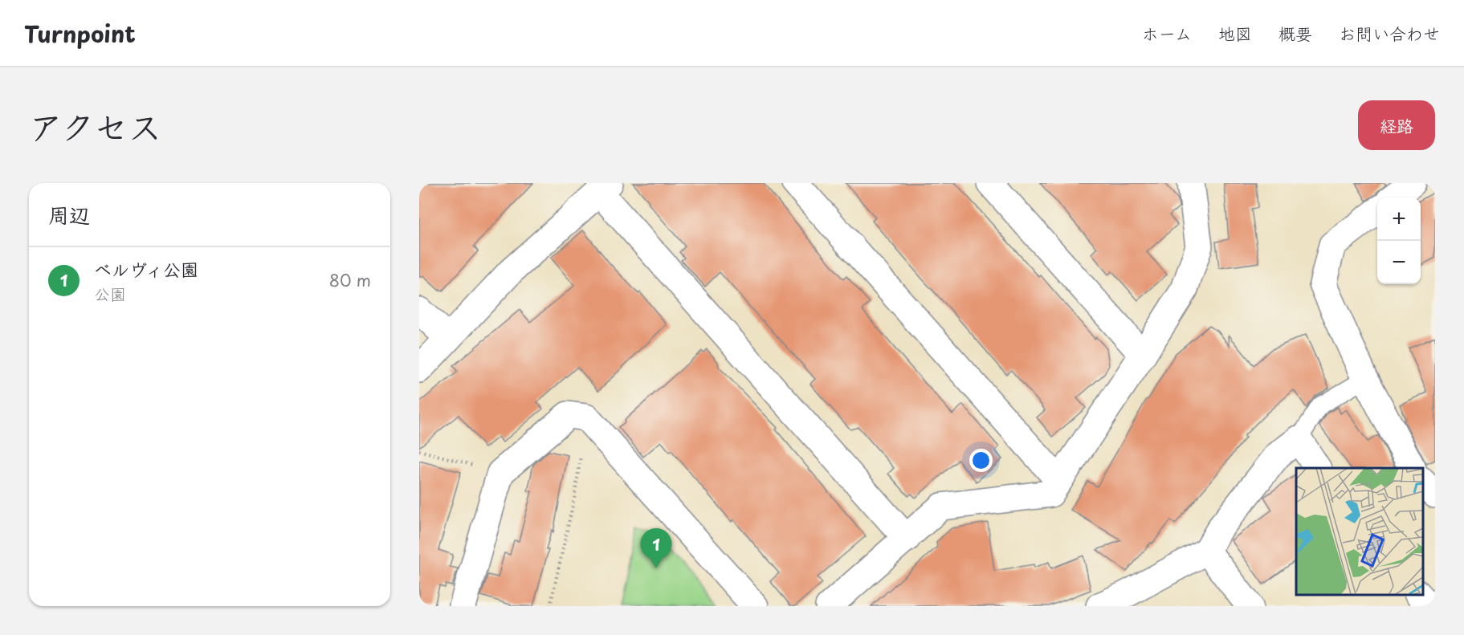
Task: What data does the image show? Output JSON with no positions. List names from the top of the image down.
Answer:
{
  "page": {
    "header": "Turnpoint",
    "nav": [
      "ホーム",
      "地図",
      "概要",
      "お問い合わせ"
    ],
    "title": "アクセス",
    "buttons": "経路",
    "heading": "周辺",
    "map_buttons": ["+", "−"],
    "list": [
      {
        "mark": "1",
        "name": "ベルヴィ公園",
        "note": "公園",
        "value": "80 m"
      }
    ],
    "pins": "1"
  }
}
